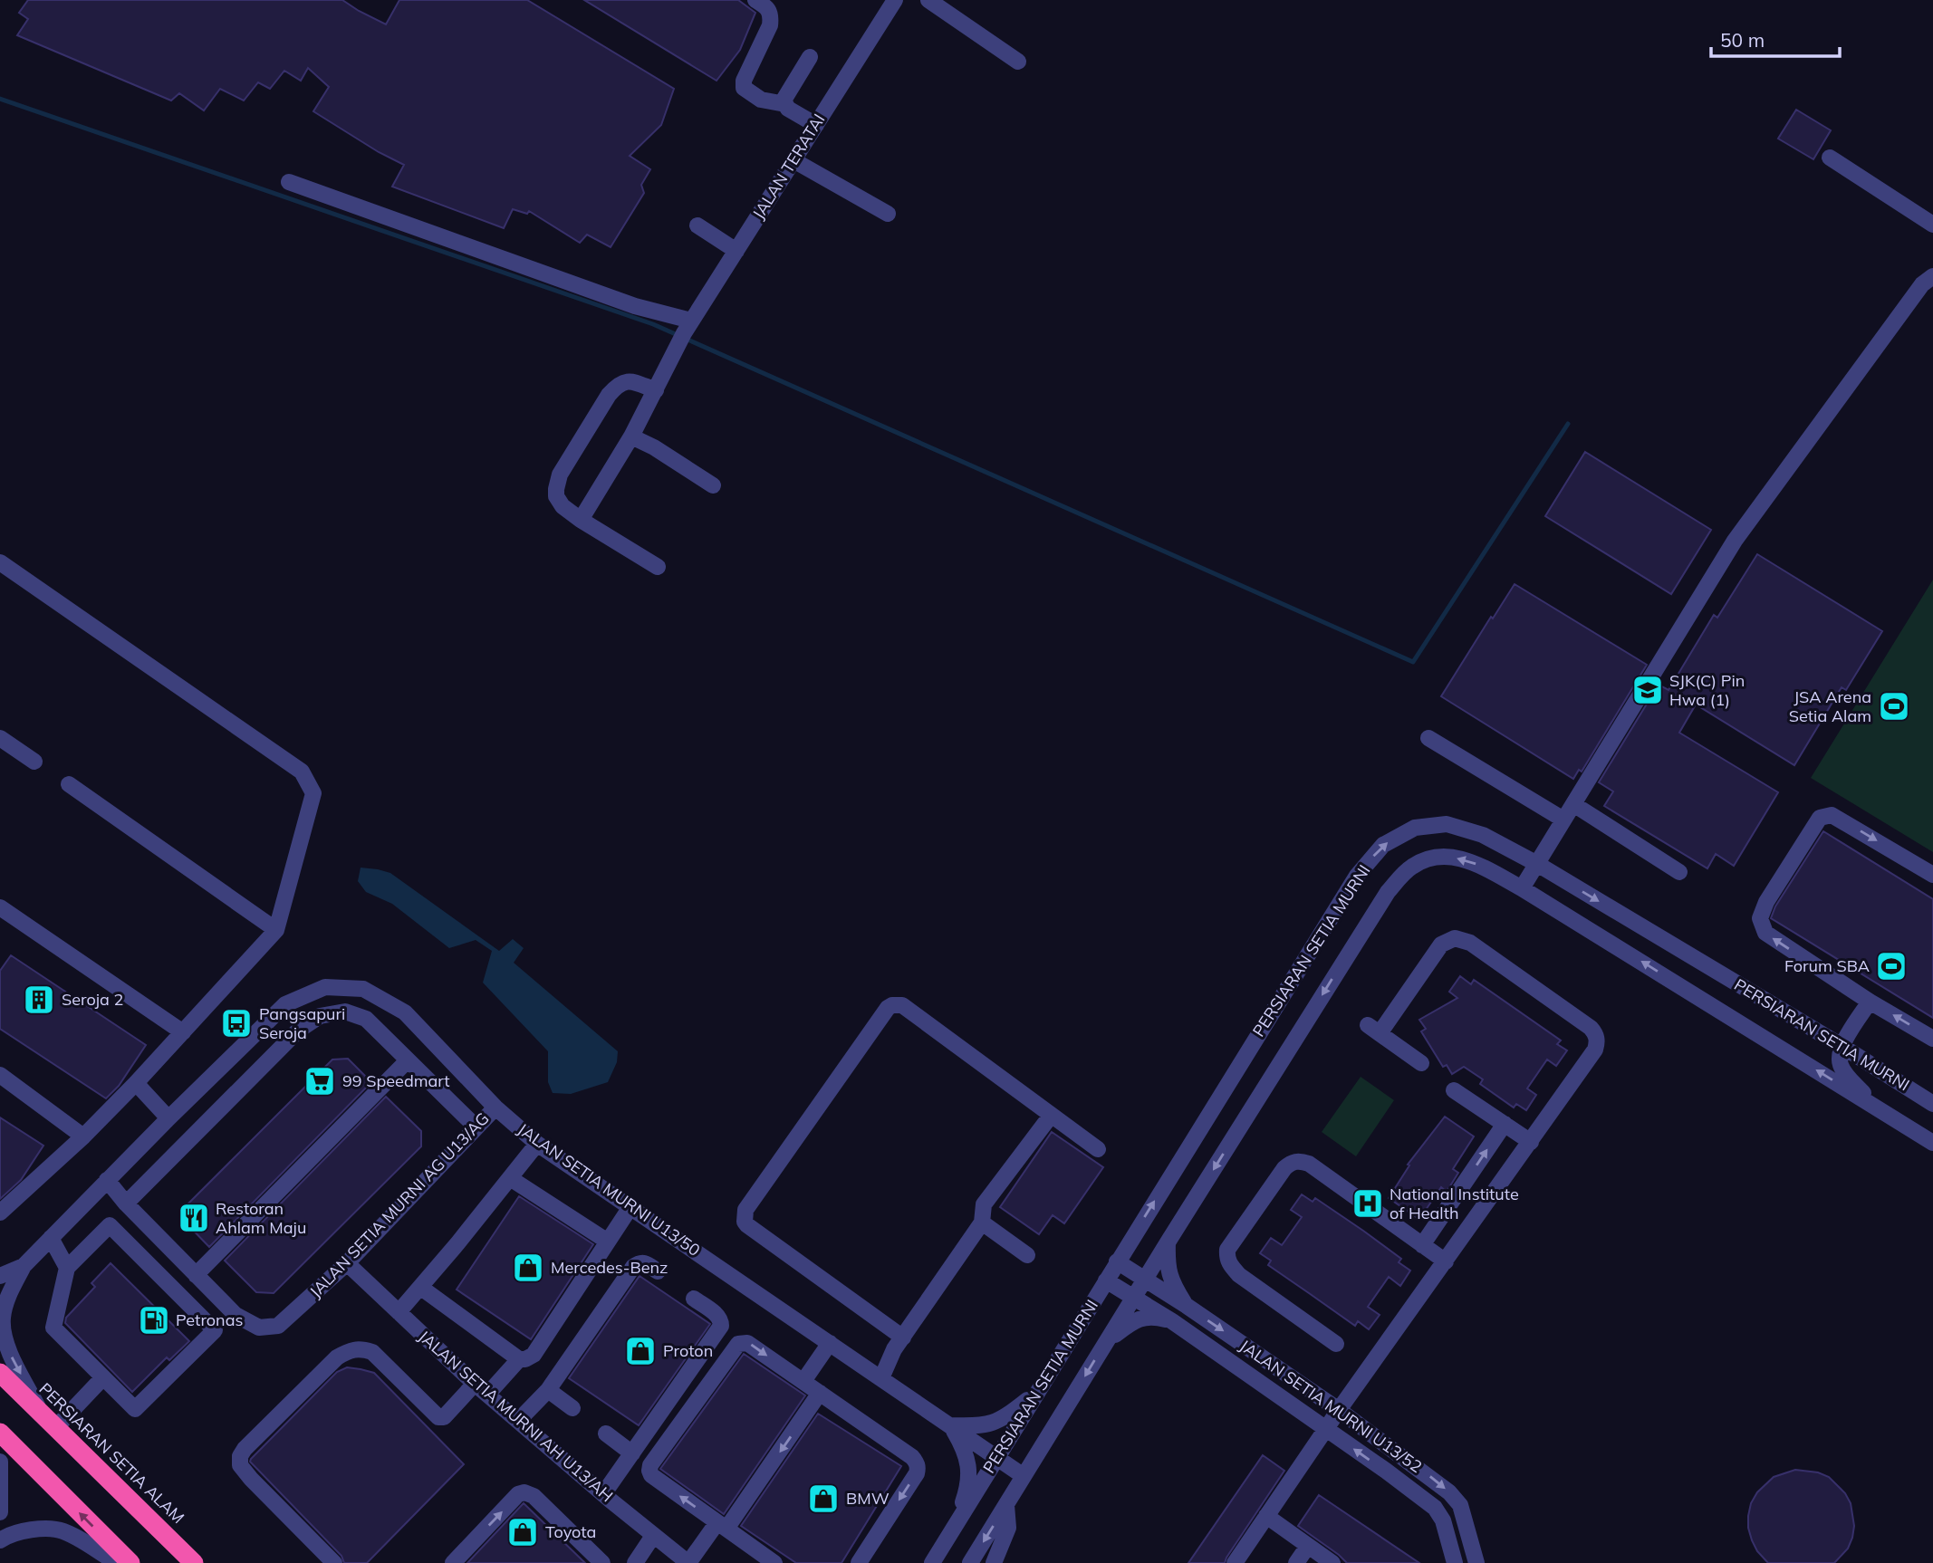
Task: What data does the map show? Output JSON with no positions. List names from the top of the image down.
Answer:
{
  "streets": {
    "highway": ["PERSIARAN SETIA ALAM"],
    "street": [
      "JALAN TERATAI",
      "PERSIARAN SETIA MURNI",
      "JALAN SETIA MURNI U13/50",
      "JALAN SETIA MURNI AG U13/AG",
      "JALAN SETIA MURNI U13/52",
      "JALAN SETIA MURNI AH U13/AH"
    ]
  },
  "crossings": [
    ["PERSIARAN SETIA MURNI", "JALAN SETIA MURNI U13/50"],
    ["PERSIARAN SETIA MURNI", "JALAN SETIA MURNI U13/52"],
    ["JALAN SETIA MURNI U13/50", "JALAN SETIA MURNI AG U13/AG"],
    ["JALAN SETIA MURNI AG U13/AG", "JALAN SETIA MURNI AH U13/AH"]
  ],
  "places": {
    "school or university": ["SJK(C) Pin Hwa (1)"],
    "sports": ["JSA Arena Setia Alam", "Forum SBA"],
    "building": ["Seroja 2"],
    "bus stop": ["Pangsapuri Seroja"],
    "supermarket": ["99 Speedmart"],
    "hospital": ["National Institute of Health"],
    "restaurant": ["Restoran Ahlam Maju"],
    "shop": [
      "Mercedes-Benz",
      "Proton",
      "BMW",
      "Toyota"
    ],
    "fuel station": ["Petronas"]
  },
  "scale_bar": "50 m"
}
